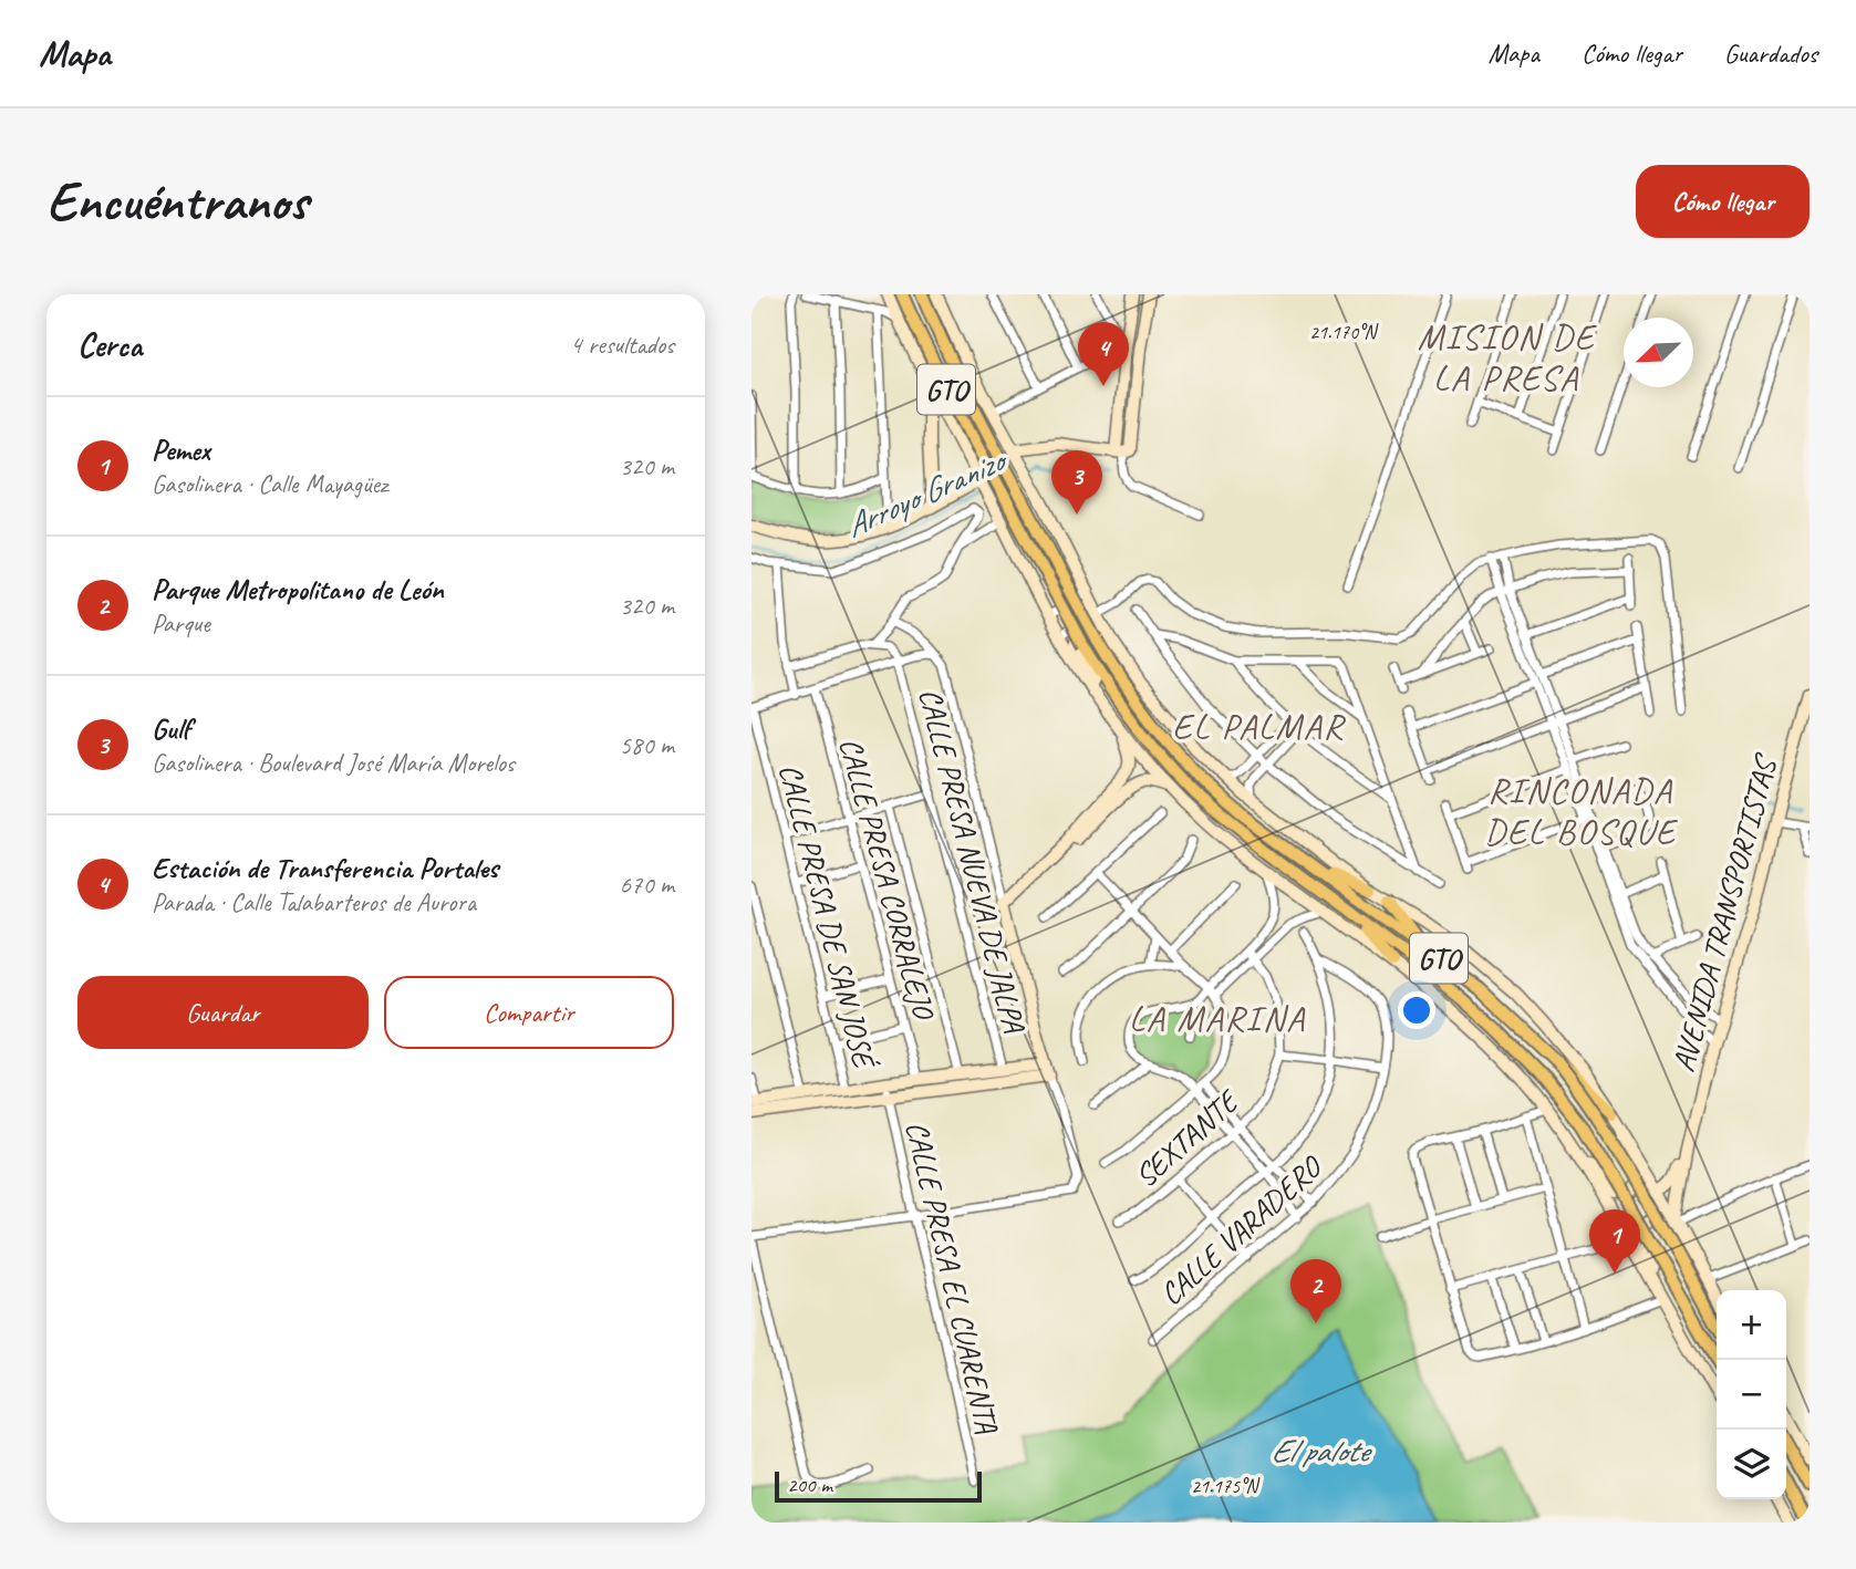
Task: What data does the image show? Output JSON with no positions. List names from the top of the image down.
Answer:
{
  "streets": {
    "main road": ["GTO"],
    "street": [
      "CALLE PRESA NUEVA DE JALPA",
      "CALLE PRESA CORRALEJO",
      "CALLE PRESA DE SAN JOSÉ",
      "AVENIDA TRANSPORTISTAS",
      "SEXTANTE",
      "CALLE VARADERO",
      "CALLE PRESA EL CUARENTA"
    ]
  },
  "districts": [
    "MISION DE LA PRESA",
    "EL PALMAR",
    "RINCONADA DEL BOSQUE",
    "LA MARINA"
  ],
  "water": ["Arroyo Granizo", "El palote"],
  "scale_bar": "200 m",
  "north": "bottom left",
  "page": {
    "header": "Mapa",
    "nav": ["Mapa", "Cómo llegar", "Guardados"],
    "buttons": [
      "Cómo llegar",
      ["Guardar", "Compartir"]
    ],
    "title": "Encuéntranos",
    "heading": ["Cerca", "4 resultados"],
    "pins": [
      "4",
      "3",
      "1",
      "2"
    ],
    "list": [
      {
        "mark": "1",
        "name": "Pemex",
        "note": "Gasolinera · Calle Mayagüez",
        "value": "320 m"
      },
      {
        "mark": "2",
        "name": "Parque Metropolitano de León",
        "note": "Parque",
        "value": "320 m"
      },
      {
        "mark": "3",
        "name": "Gulf",
        "note": "Gasolinera · Boulevard José María Morelos",
        "value": "580 m"
      },
      {
        "mark": "4",
        "name": "Estación de Transferencia Portales",
        "note": "Parada · Calle Talabarteros de Aurora",
        "value": "670 m"
      }
    ],
    "map_buttons": ["+", "−"],
    "scale": "200 m"
  },
  "coordinates": ["21.170°N", "21.175°N"]
}
